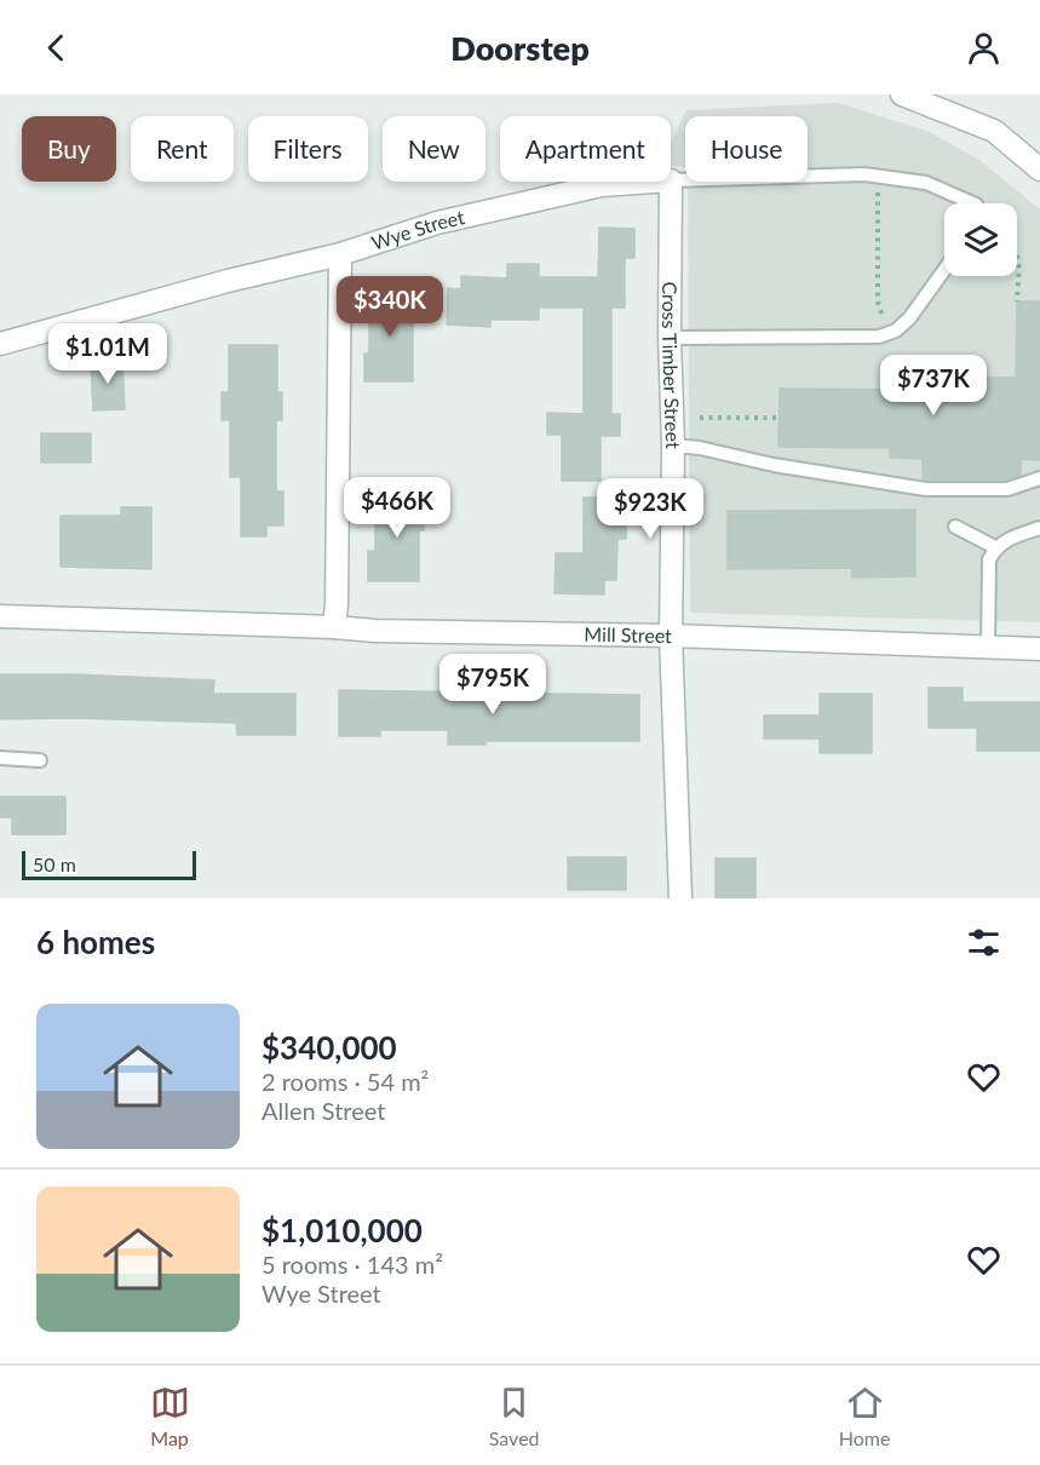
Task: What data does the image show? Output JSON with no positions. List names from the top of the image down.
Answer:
{
  "streets": {
    "street": ["Wye Street", "Cross Timber Street", "Mill Street"]
  },
  "crossings": [
    ["Cross Timber Street", "Mill Street"]
  ],
  "scale_bar": "50 m",
  "page": {
    "header": "Doorstep",
    "chip": [
      "Buy",
      "Rent",
      "Filters",
      "New",
      "Apartment",
      "House"
    ],
    "price": [
      "$340K",
      "$1.01M",
      "$737K",
      "$466K",
      "$923K",
      "$795K"
    ],
    "scale": "50 m",
    "heading": "6 homes",
    "list": [
      {
        "name": "$340,000",
        "note": "2 rooms · 54 m² · Allen Street"
      },
      {
        "name": "$1,010,000",
        "note": "5 rooms · 143 m² · Wye Street"
      }
    ],
    "tabs": ["Map", "Saved", "Home"]
  }
}
